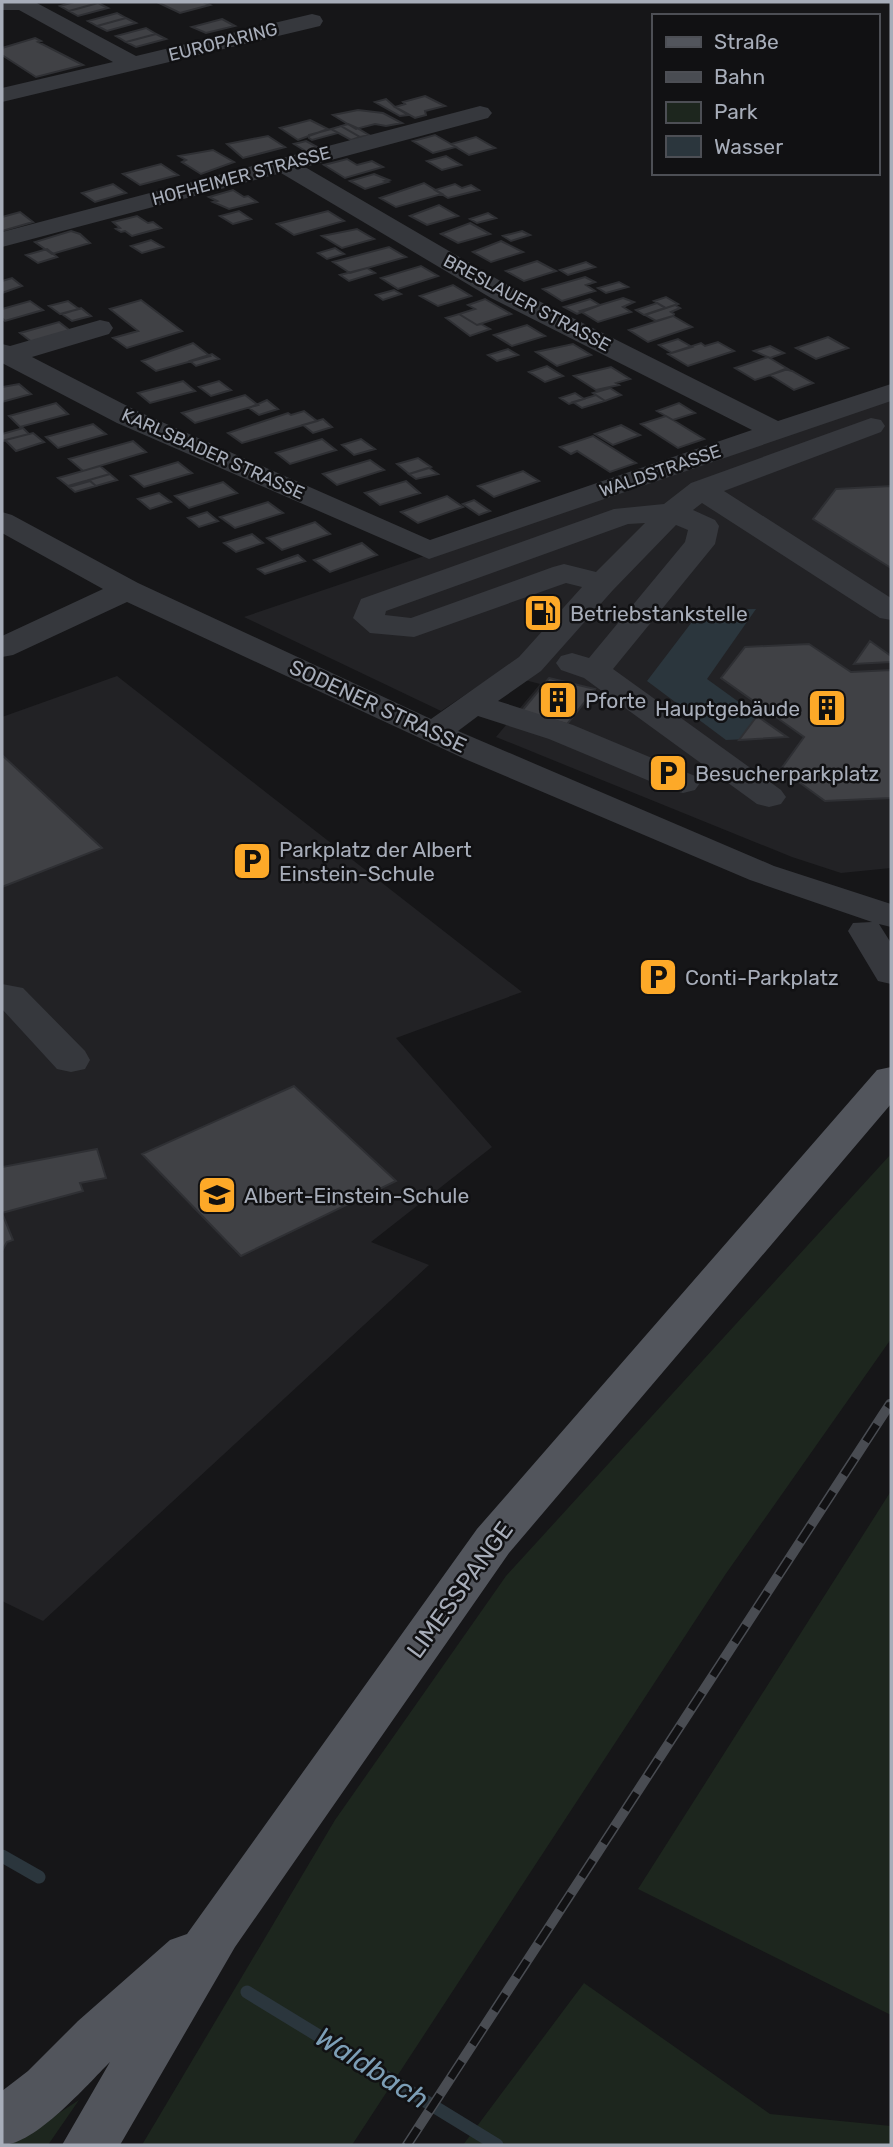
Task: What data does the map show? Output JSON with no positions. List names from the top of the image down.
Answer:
{
  "streets": {
    "main road": ["LIMESSPANGE"],
    "street": [
      "EUROPARING",
      "HOFHEIMER STRASSE",
      "BRESLAUER STRASSE",
      "KARLSBADER STRASSE",
      "WALDSTRASSE",
      "SODENER STRASSE"
    ]
  },
  "crossings": [
    ["HOFHEIMER STRASSE", "BRESLAUER STRASSE"],
    ["BRESLAUER STRASSE", "WALDSTRASSE"],
    ["KARLSBADER STRASSE", "WALDSTRASSE"]
  ],
  "water": ["Waldbach"],
  "places": {
    "fuel station": ["Betriebstankstelle"],
    "building": ["Pforte", "Hauptgebäude"],
    "parking": ["Besucherparkplatz", "Parkplatz der Albert Einstein-Schule", "Conti-Parkplatz"],
    "school or university": ["Albert-Einstein-Schule"]
  },
  "legend": [
    "Straße",
    "Bahn",
    "Park",
    "Wasser"
  ]
}
